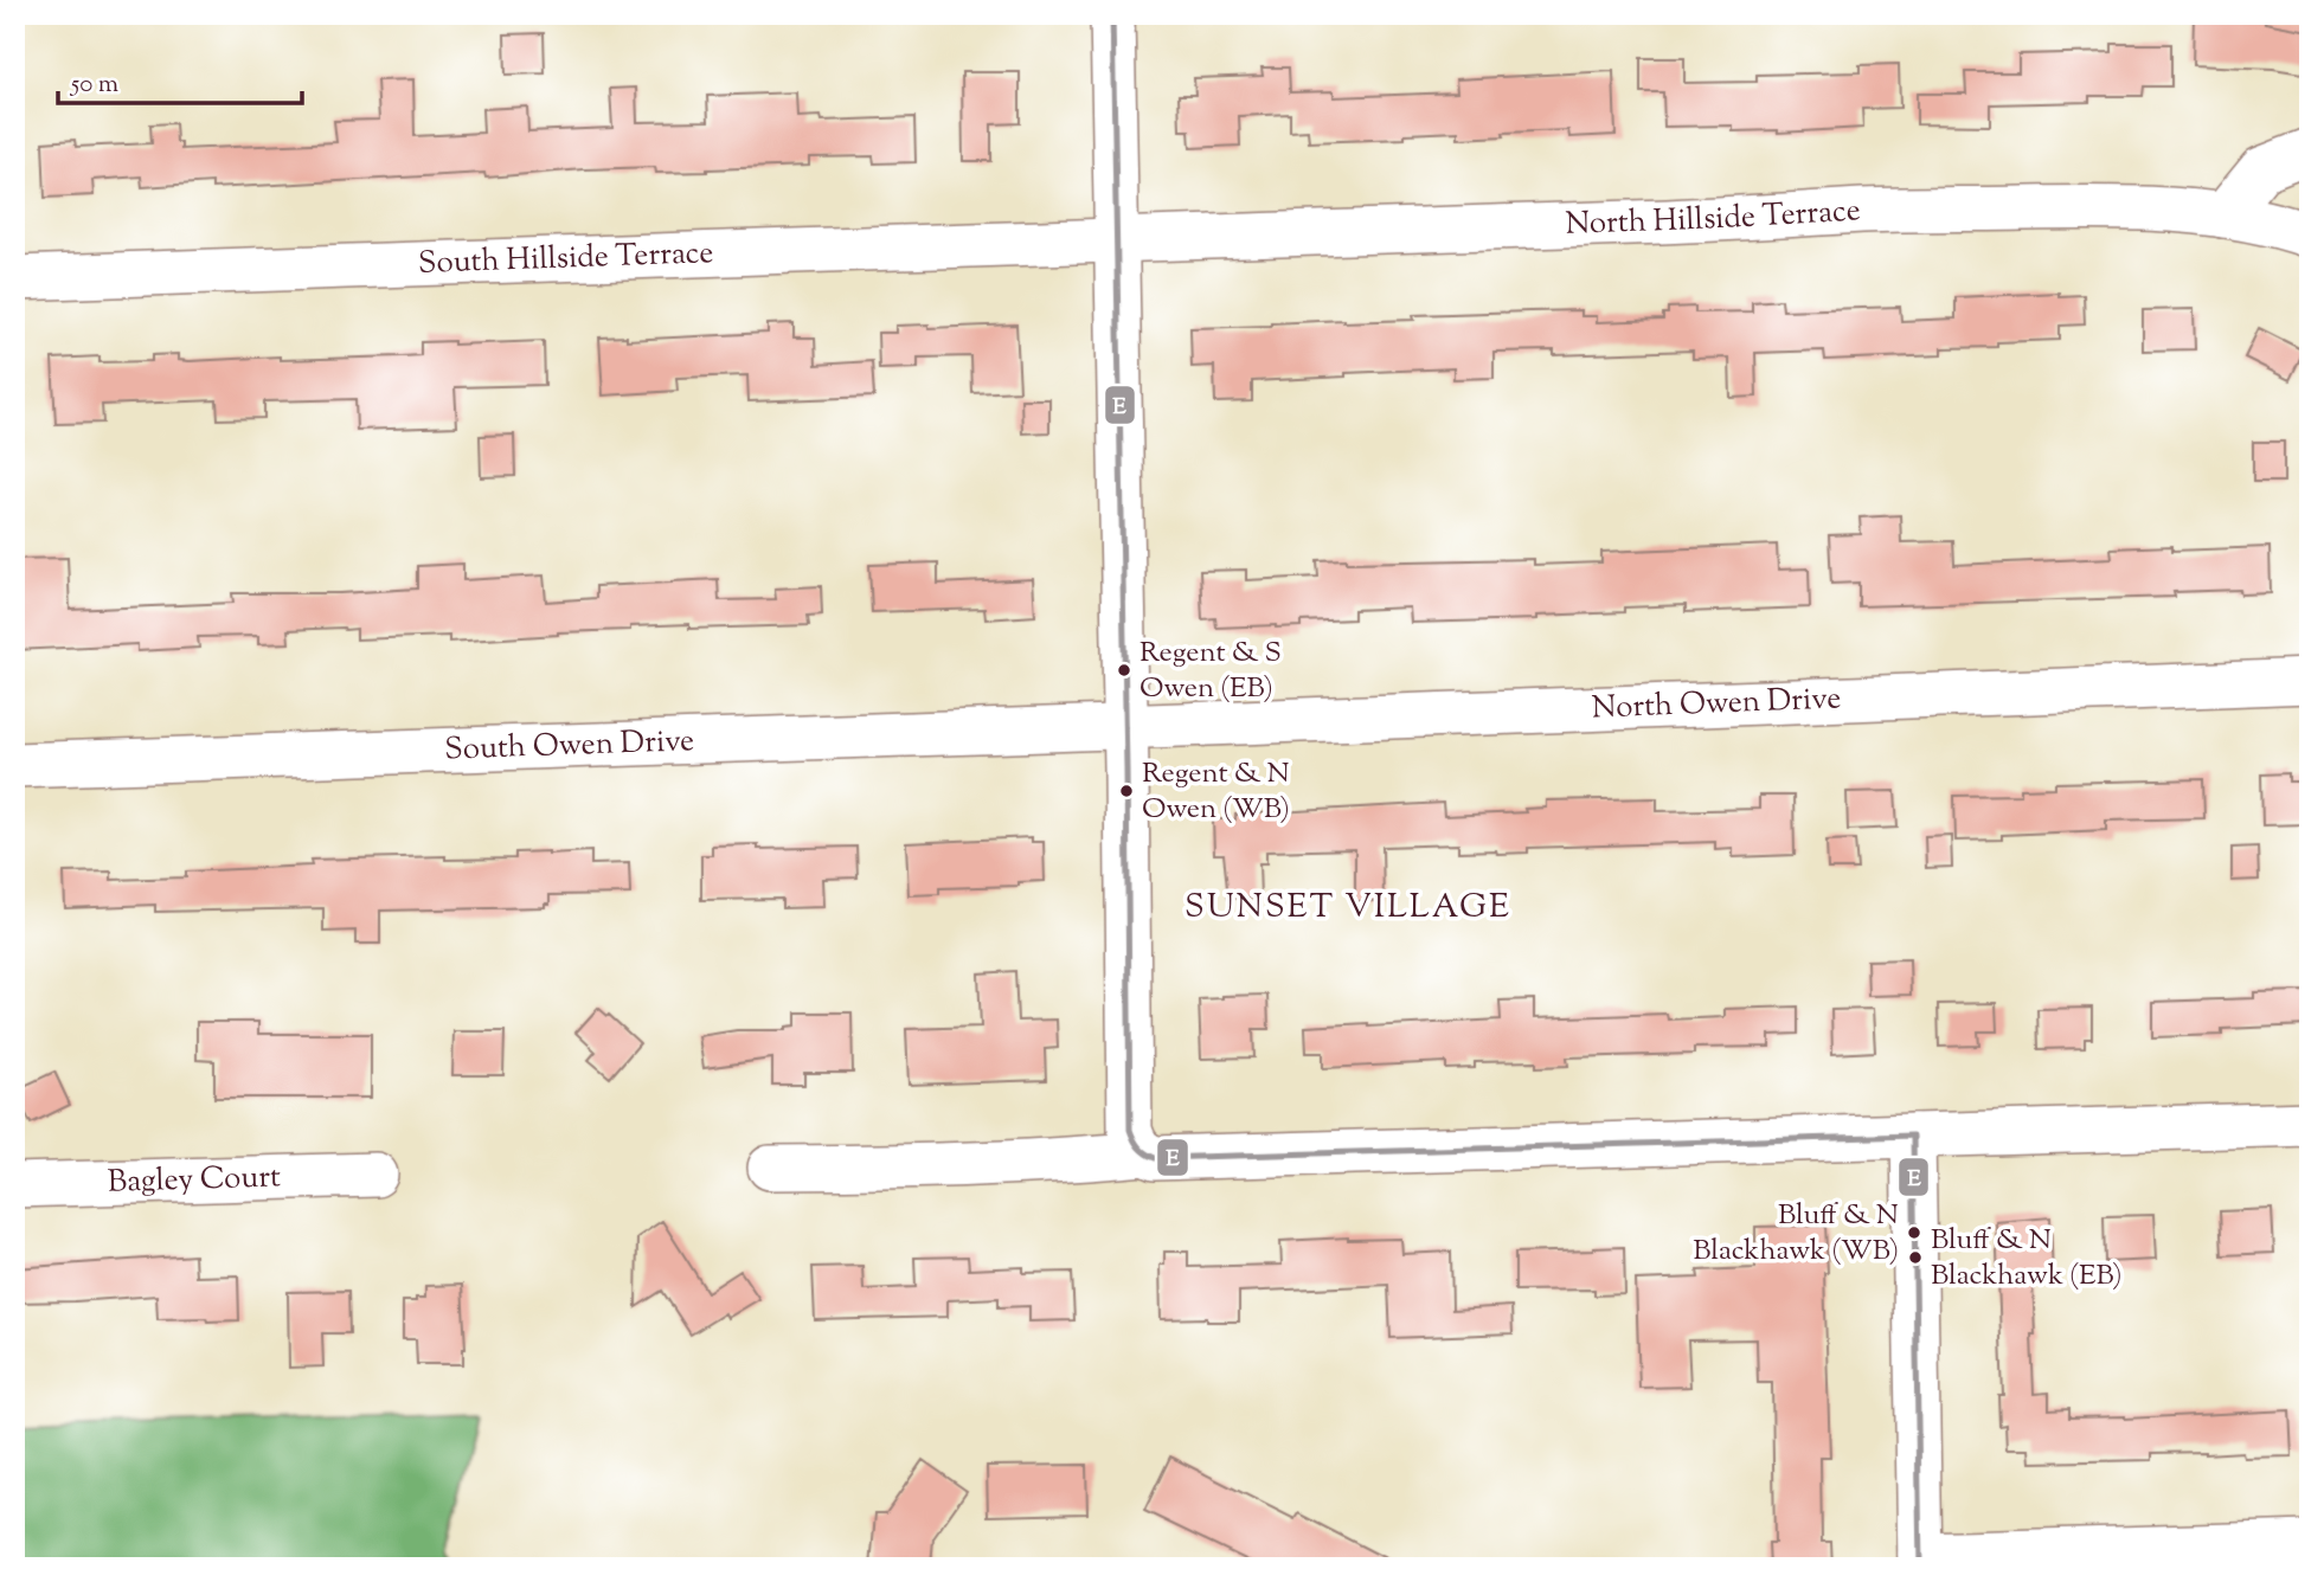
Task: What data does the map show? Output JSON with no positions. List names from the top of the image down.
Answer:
{
  "streets": {
    "street": [
      "North Hillside Terrace",
      "South Hillside Terrace",
      "North Owen Drive",
      "South Owen Drive",
      "Bagley Court"
    ]
  },
  "crossings": [
    ["North Hillside Terrace", "South Hillside Terrace"],
    ["North Owen Drive", "South Owen Drive"]
  ],
  "districts": ["SUNSET VILLAGE"],
  "places": [
    "Regent & S Owen (EB)",
    "Regent & N Owen (WB)",
    "Bluff & N Blackhawk (WB)",
    "Bluff & N Blackhawk (EB)"
  ],
  "lines": ["transit line E"],
  "scale_bar": "50 m"
}
